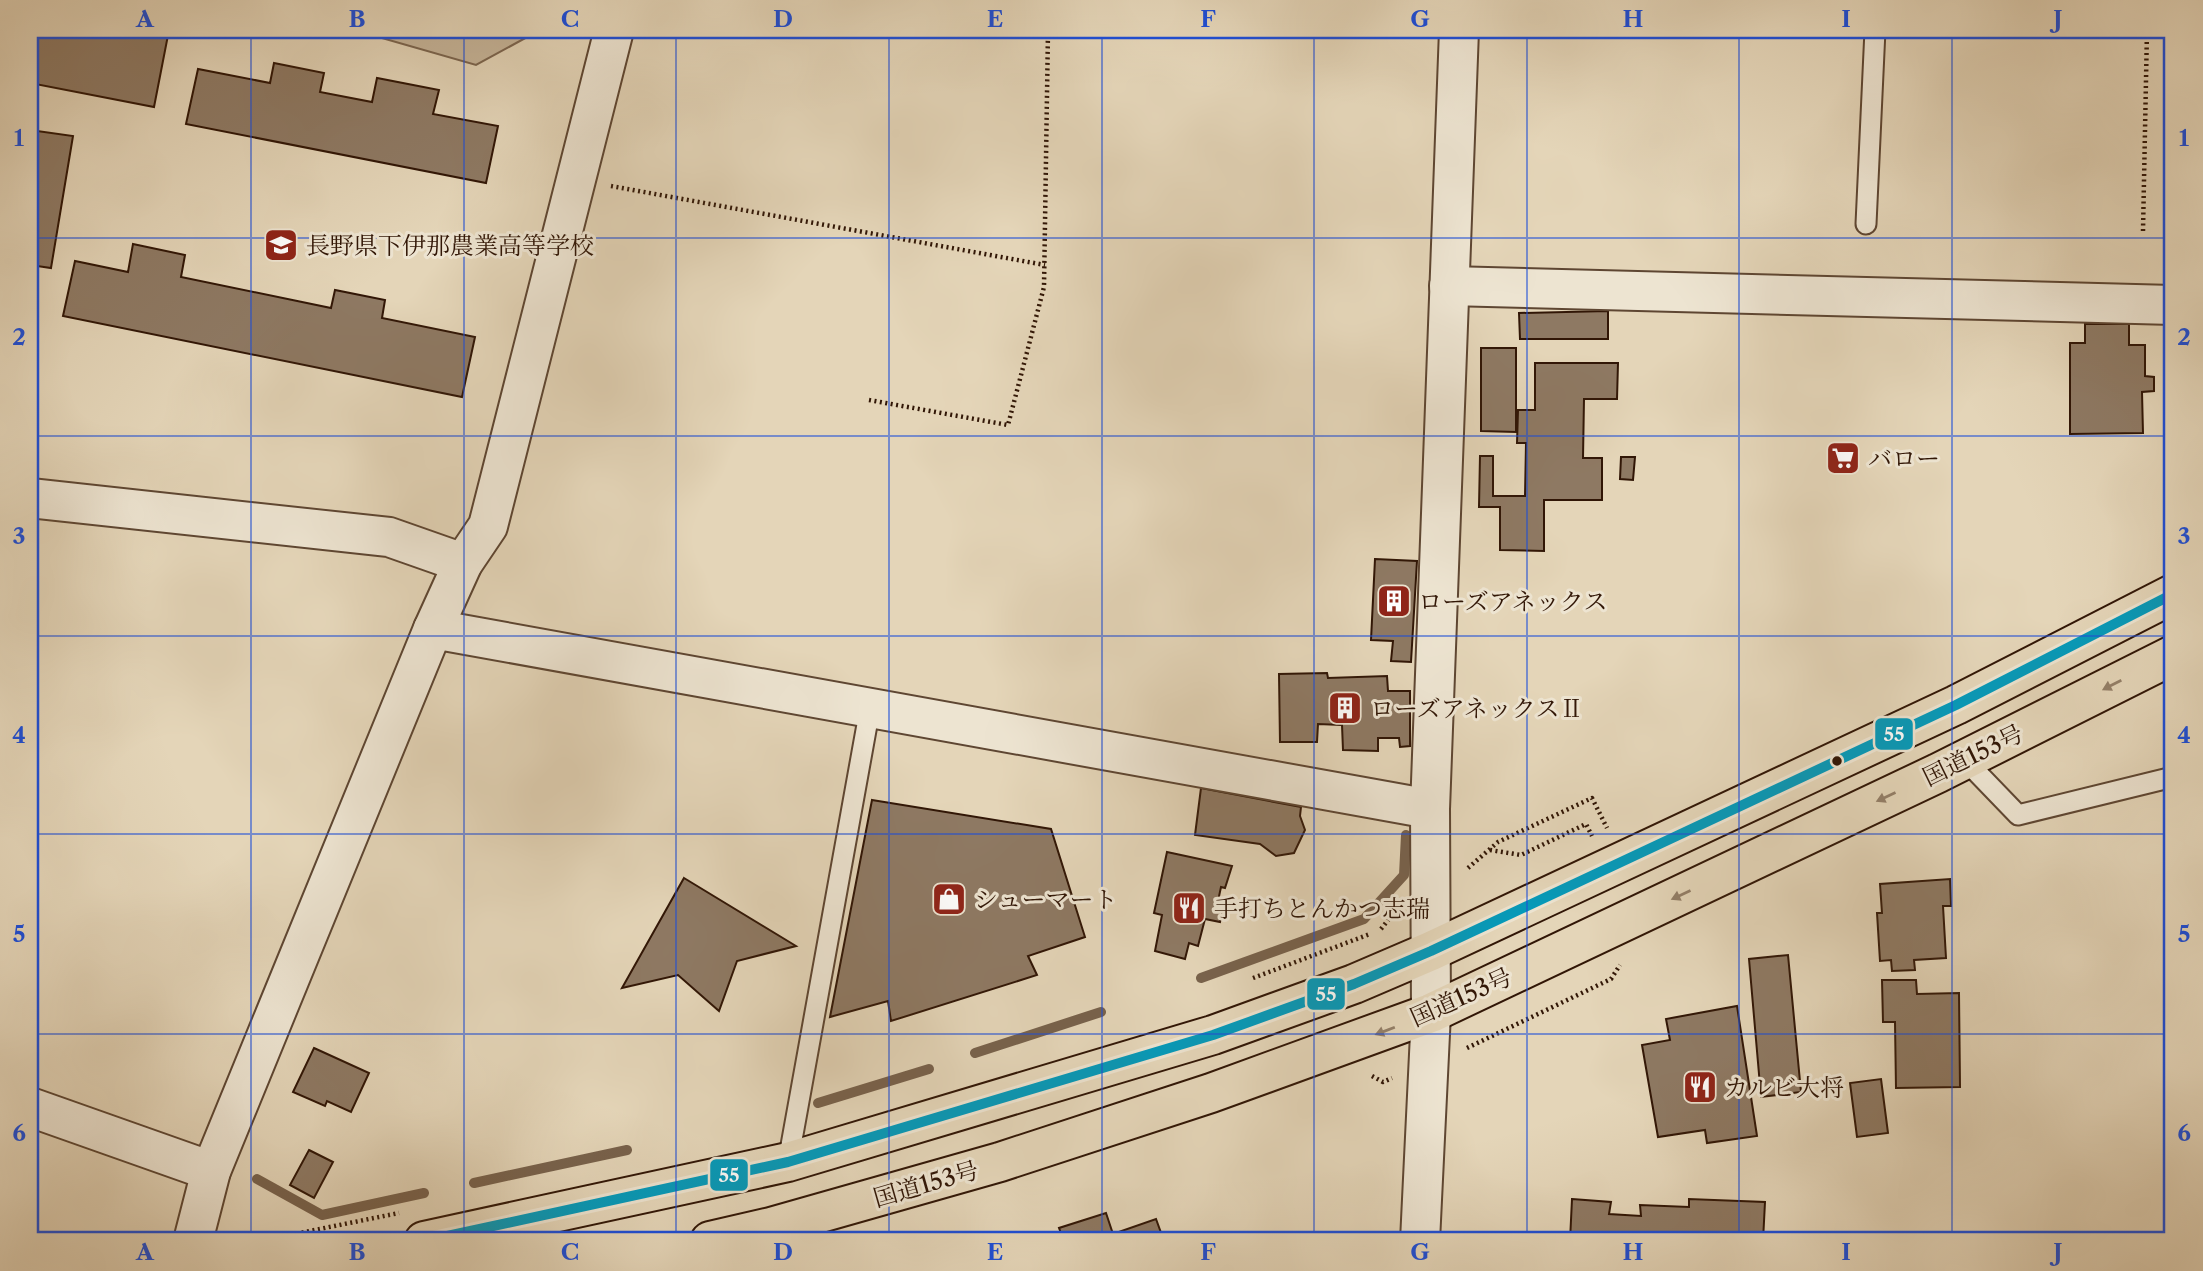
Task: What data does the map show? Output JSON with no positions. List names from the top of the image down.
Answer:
{
  "streets": {
    "highway": ["国道153号"]
  },
  "places": {
    "school or university": ["長野県下伊那農業高等学校"],
    "supermarket": ["バロー"],
    "building": ["ローズアネックス", "ローズアネックスⅡ"],
    "shop": ["シューマート"],
    "restaurant": ["手打ちとんかつ志瑞", "カルビ大将"]
  },
  "lines": ["transit line 55"],
  "grid": {
    "columns": [
      "A",
      "B",
      "C",
      "D",
      "E",
      "F",
      "G",
      "H",
      "I",
      "J"
    ],
    "rows": [
      "1",
      "2",
      "3",
      "4",
      "5",
      "6"
    ]
  }
}
